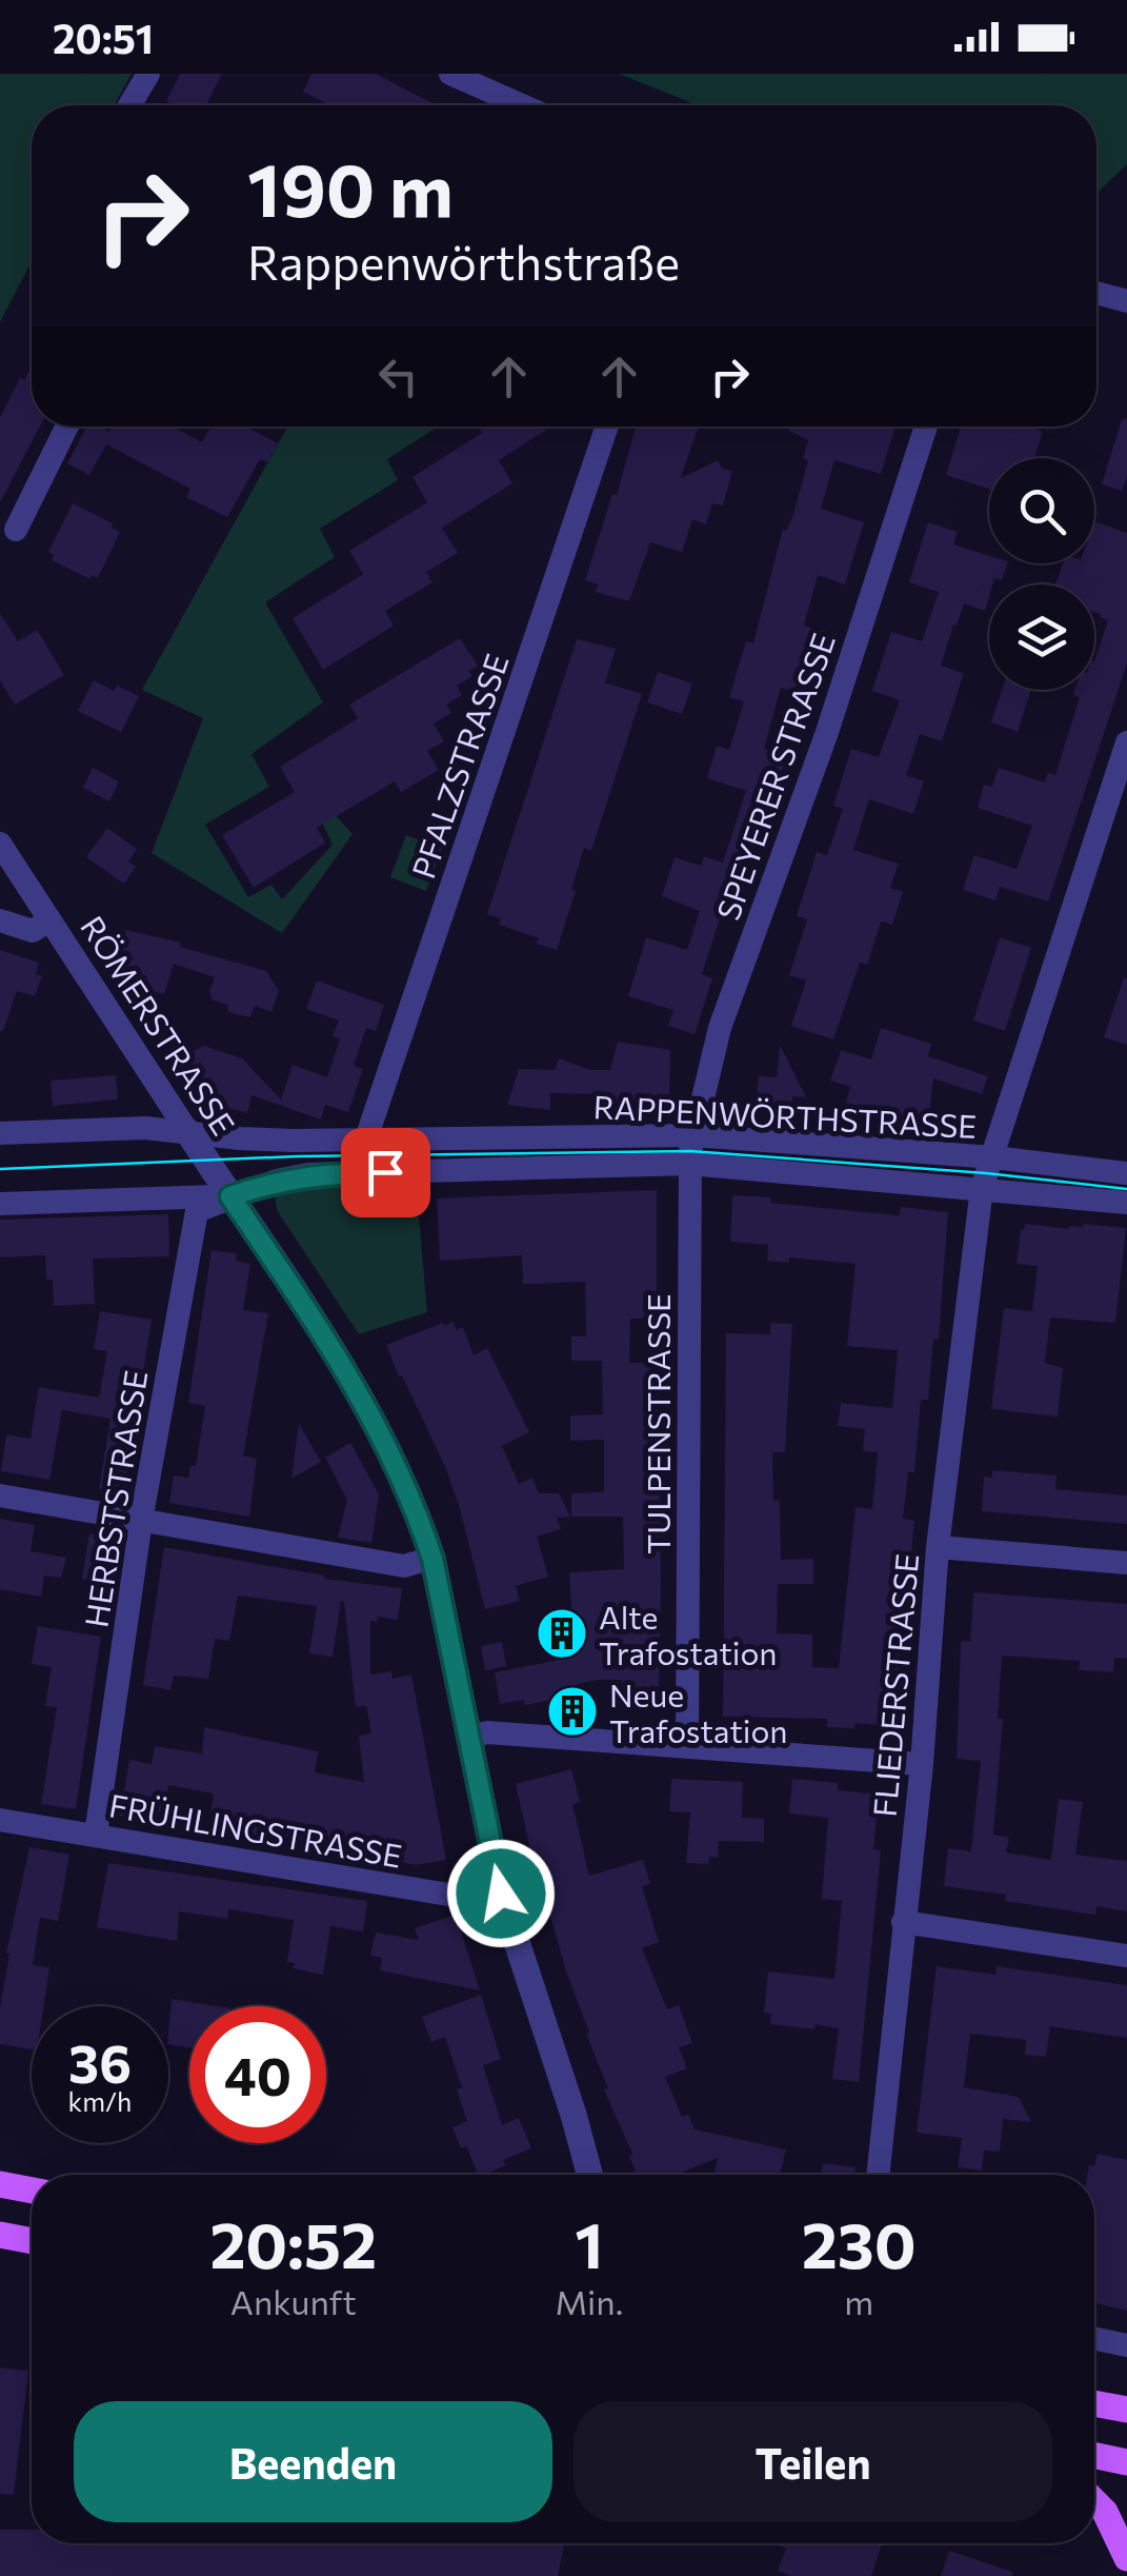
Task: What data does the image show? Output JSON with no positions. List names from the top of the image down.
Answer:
{
  "streets": {
    "street": [
      "PFALZSTRASSE",
      "SPEYERER STRASSE",
      "RÖMERSTRASSE",
      "RAPPENWÖRTHSTRASSE",
      "TULPENSTRASSE",
      "HERBSTSTRASSE",
      "FLIEDERSTRASSE",
      "FRÜHLINGSTRASSE"
    ]
  },
  "crossings": [
    ["PFALZSTRASSE", "RAPPENWÖRTHSTRASSE"],
    ["SPEYERER STRASSE", "RAPPENWÖRTHSTRASSE"],
    ["SPEYERER STRASSE", "TULPENSTRASSE"],
    ["RÖMERSTRASSE", "RAPPENWÖRTHSTRASSE"],
    ["RÖMERSTRASSE", "HERBSTSTRASSE"],
    ["RÖMERSTRASSE", "FRÜHLINGSTRASSE"],
    ["RAPPENWÖRTHSTRASSE", "TULPENSTRASSE"],
    ["RAPPENWÖRTHSTRASSE", "HERBSTSTRASSE"],
    ["RAPPENWÖRTHSTRASSE", "FLIEDERSTRASSE"],
    ["HERBSTSTRASSE", "FRÜHLINGSTRASSE"]
  ],
  "places": {
    "building": ["Alte Trafostation", "Neue Trafostation"]
  },
  "page": {
    "status": "20:51",
    "turn": ["190 m", "Rappenwörthstraße"],
    "speed": "36 km/h",
    "limit": "40",
    "eta": [
      "20:52",
      "Ankunft",
      "1",
      "Min.",
      "230",
      "m"
    ],
    "buttons": ["Beenden", "Teilen"]
  }
}
